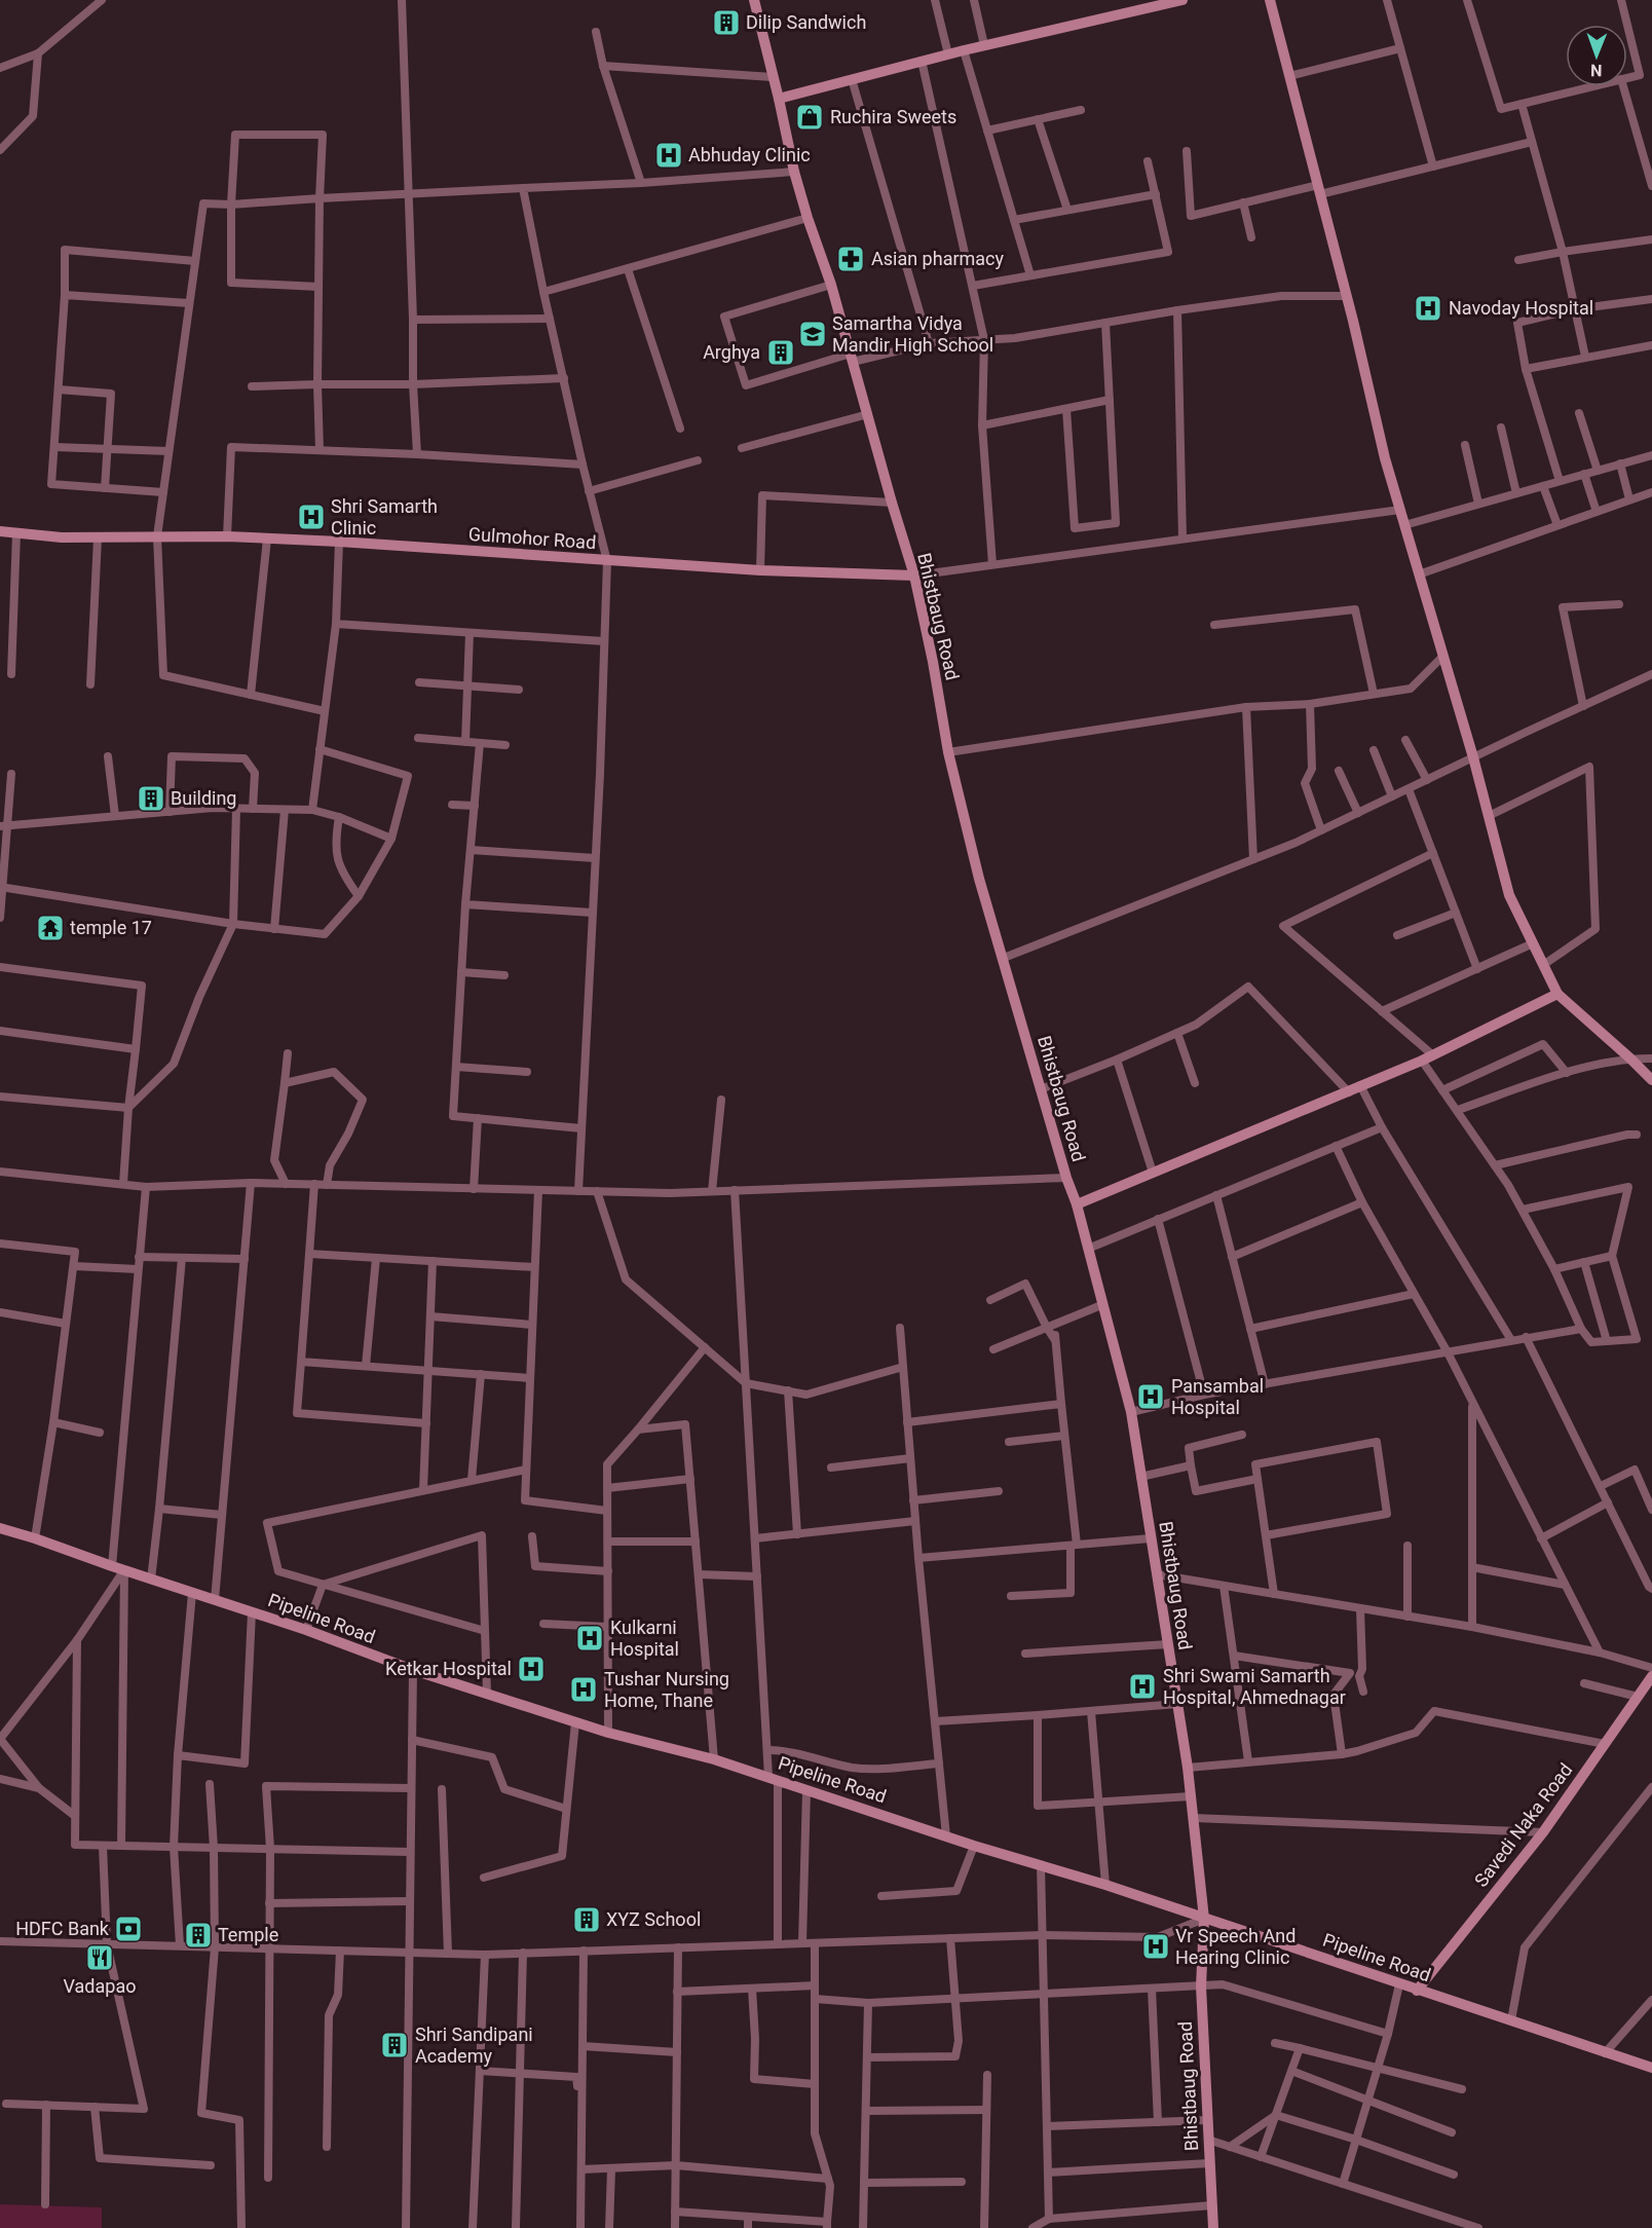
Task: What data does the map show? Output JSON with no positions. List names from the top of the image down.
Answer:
{
  "streets": {
    "street": [
      "Gulmohor Road",
      "Bhistbaug Road",
      "Pipeline Road",
      "Savedi Naka Road"
    ]
  },
  "crossings": [
    ["Gulmohor Road", "Bhistbaug Road"],
    ["Bhistbaug Road", "Pipeline Road"],
    ["Pipeline Road", "Savedi Naka Road"]
  ],
  "places": {
    "building": [
      "Dilip Sandwich",
      "Arghya",
      "Building",
      "XYZ School",
      "Temple",
      "Shri Sandipani Academy"
    ],
    "shop": ["Ruchira Sweets"],
    "hospital": [
      "Abhuday Clinic",
      "Navoday Hospital",
      "Shri Samarth Clinic",
      "Pansambal Hospital",
      "Kulkarni Hospital",
      "Ketkar Hospital",
      "Shri Swami Samarth Hospital, Ahmednagar",
      "Tushar Nursing Home, Thane",
      "Vr Speech And Hearing Clinic"
    ],
    "pharmacy": ["Asian pharmacy"],
    "school or university": ["Samartha Vidya Mandir High School"],
    "temple": ["temple 17"],
    "bank": ["HDFC Bank"],
    "restaurant": ["Vadapao"]
  },
  "north": "bottom"
}
